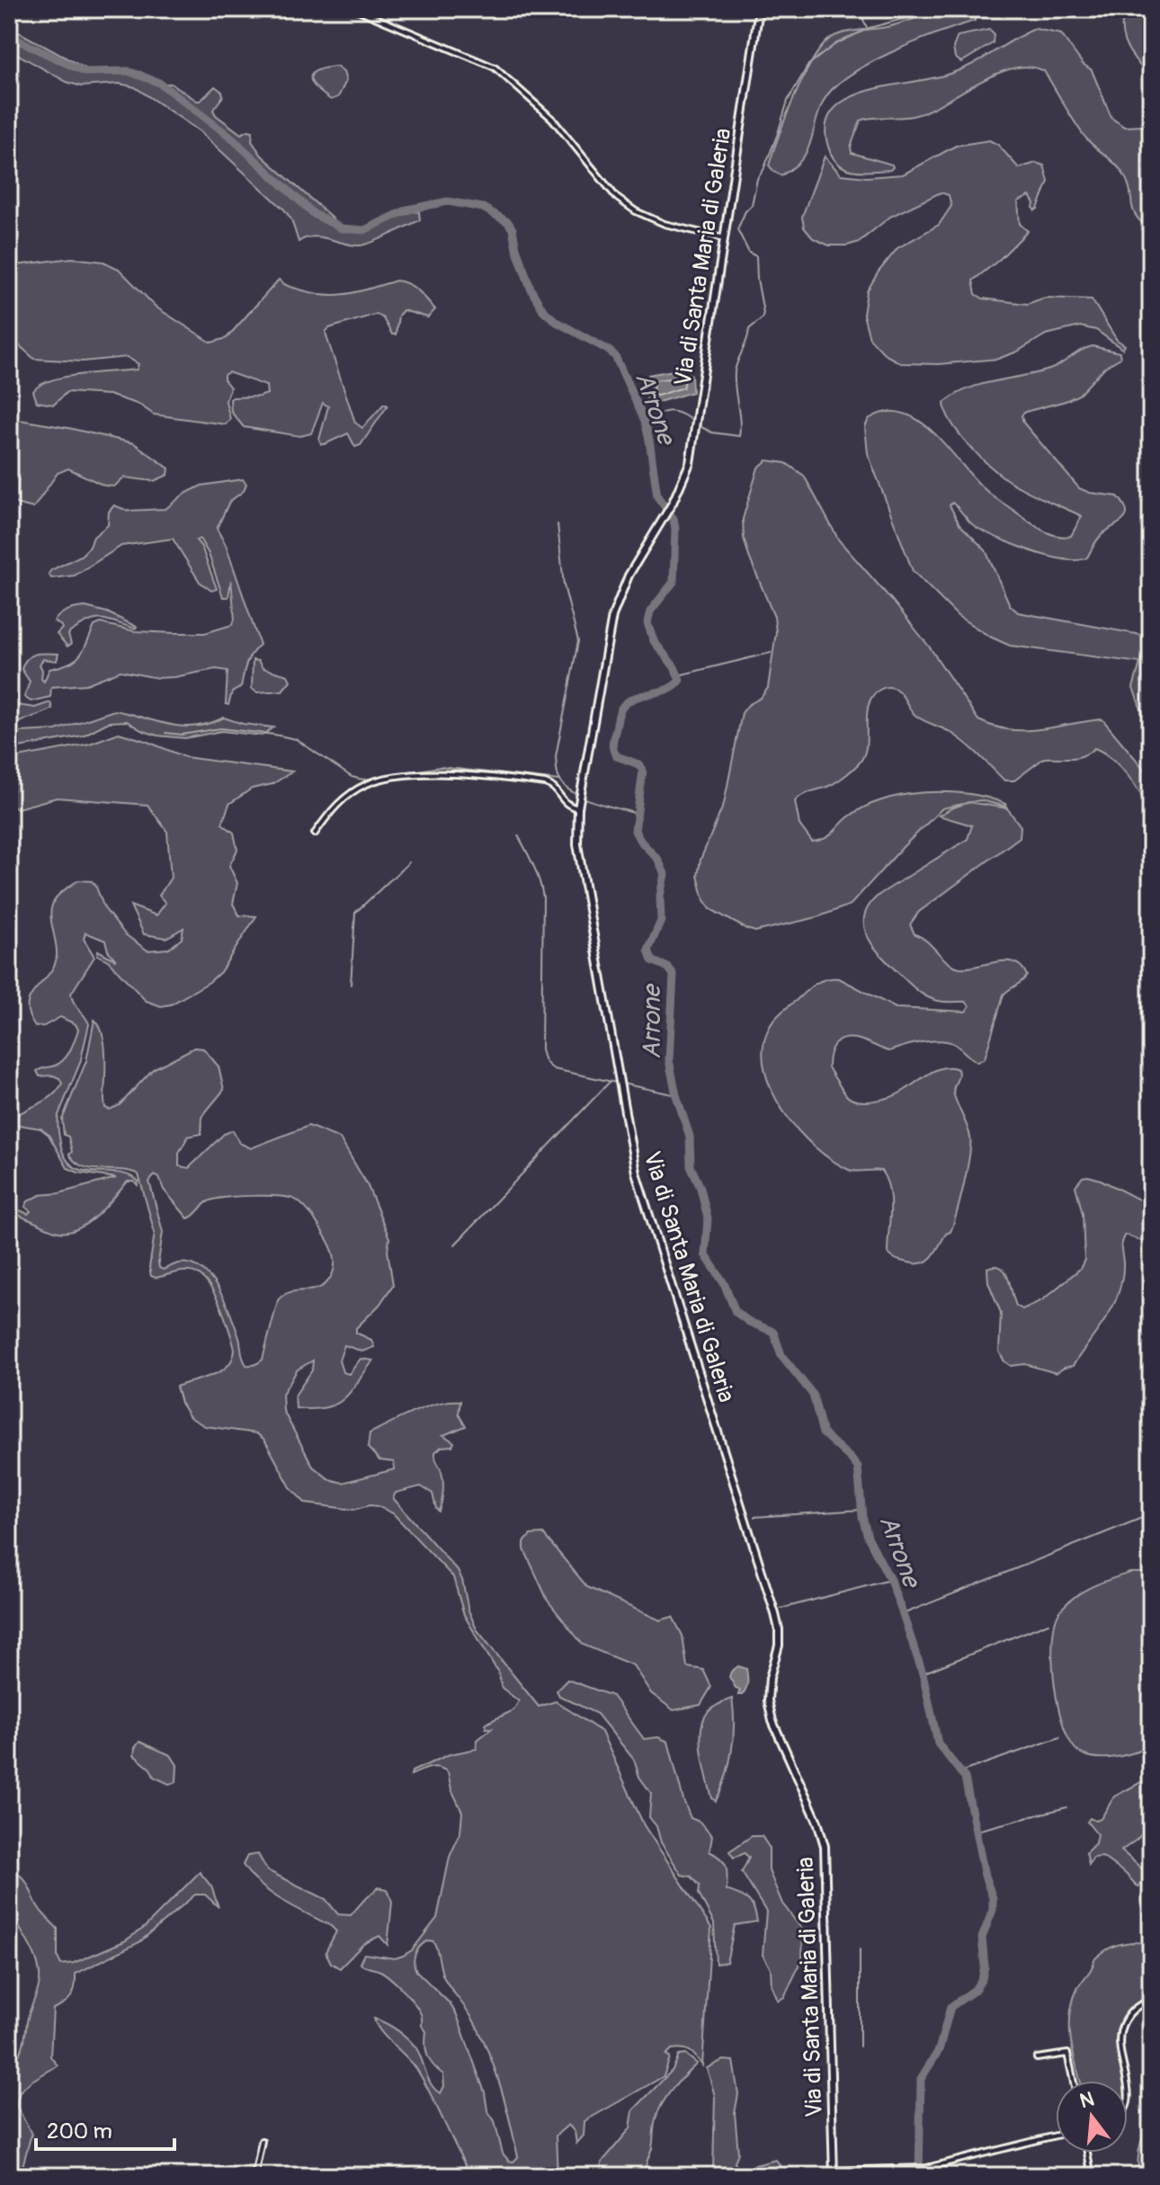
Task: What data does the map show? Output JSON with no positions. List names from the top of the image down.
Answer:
{
  "streets": {
    "street": ["Via di Santa Maria di Galeria"]
  },
  "water": ["Arrone"],
  "scale_bar": "200 m",
  "north": "top"
}
